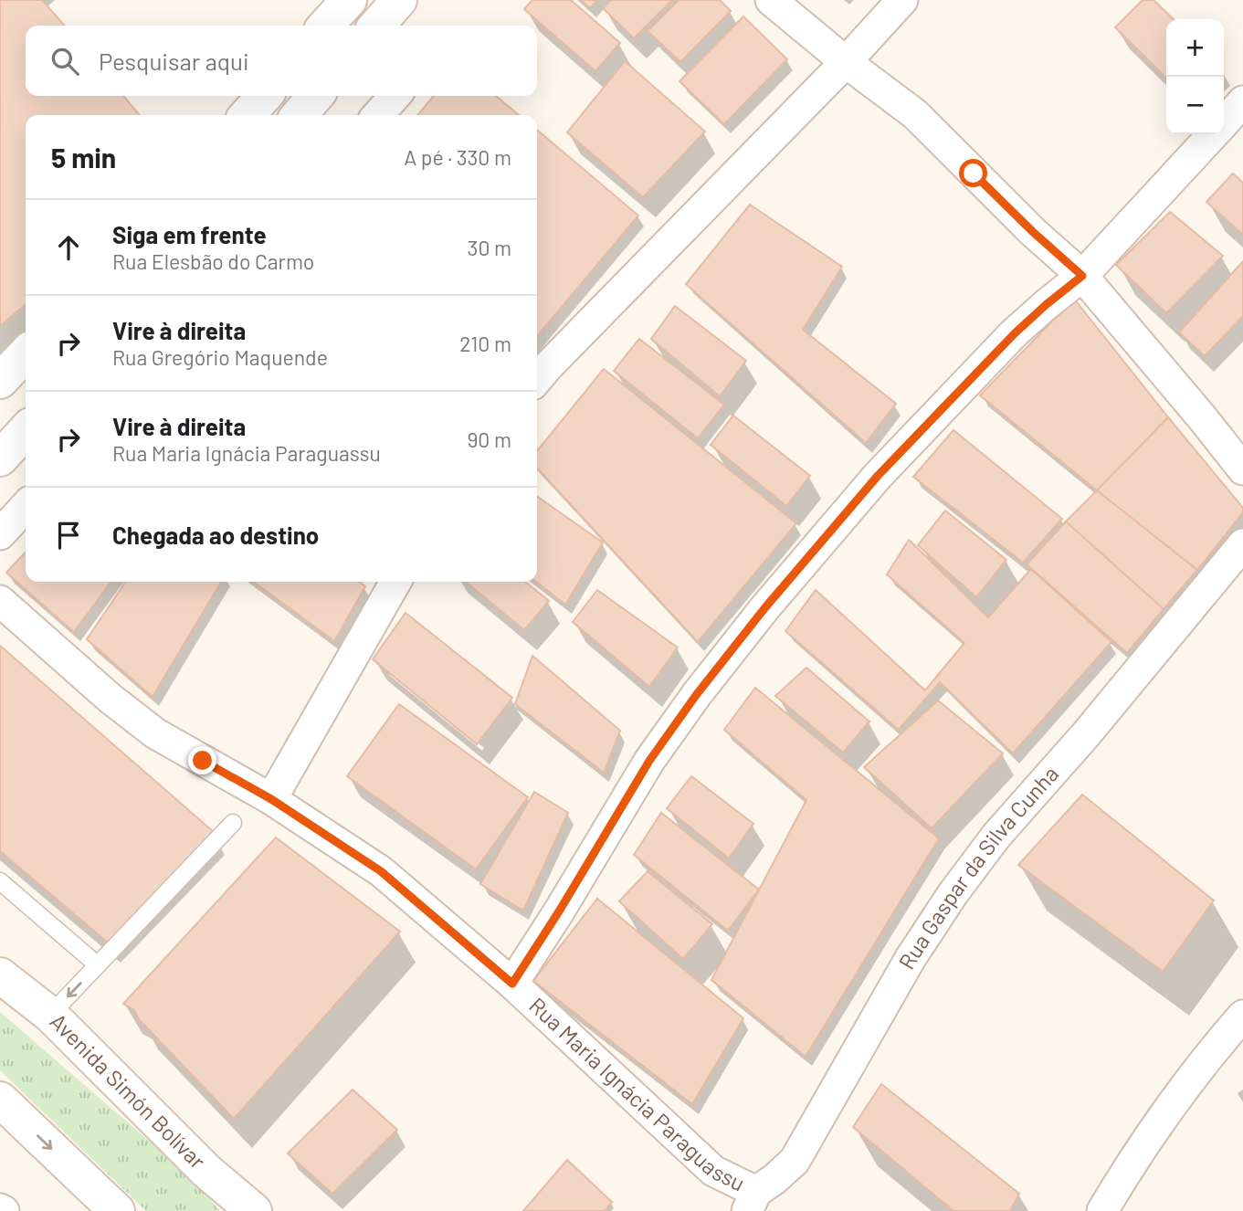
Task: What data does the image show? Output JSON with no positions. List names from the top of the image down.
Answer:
{
  "streets": {
    "street": ["Rua Gaspar da Silva Cunha", "Avenida Simón Bolívar", "Rua Maria Ignácia Paraguassu"]
  },
  "crossings": [
    ["Rua Gaspar da Silva Cunha", "Rua Maria Ignácia Paraguassu"]
  ],
  "page": {
    "map_buttons": ["+", "−"],
    "search": "Pesquisar aqui",
    "heading": ["5 min", "A pé · 330 m"],
    "list": [
      ["Siga em frente", "Rua Elesbão do Carmo", "30 m"],
      ["Vire à direita", "Rua Gregório Maquende", "210 m"],
      ["Vire à direita", "Rua Maria Ignácia Paraguassu", "90 m"],
      "Chegada ao destino"
    ]
  }
}
